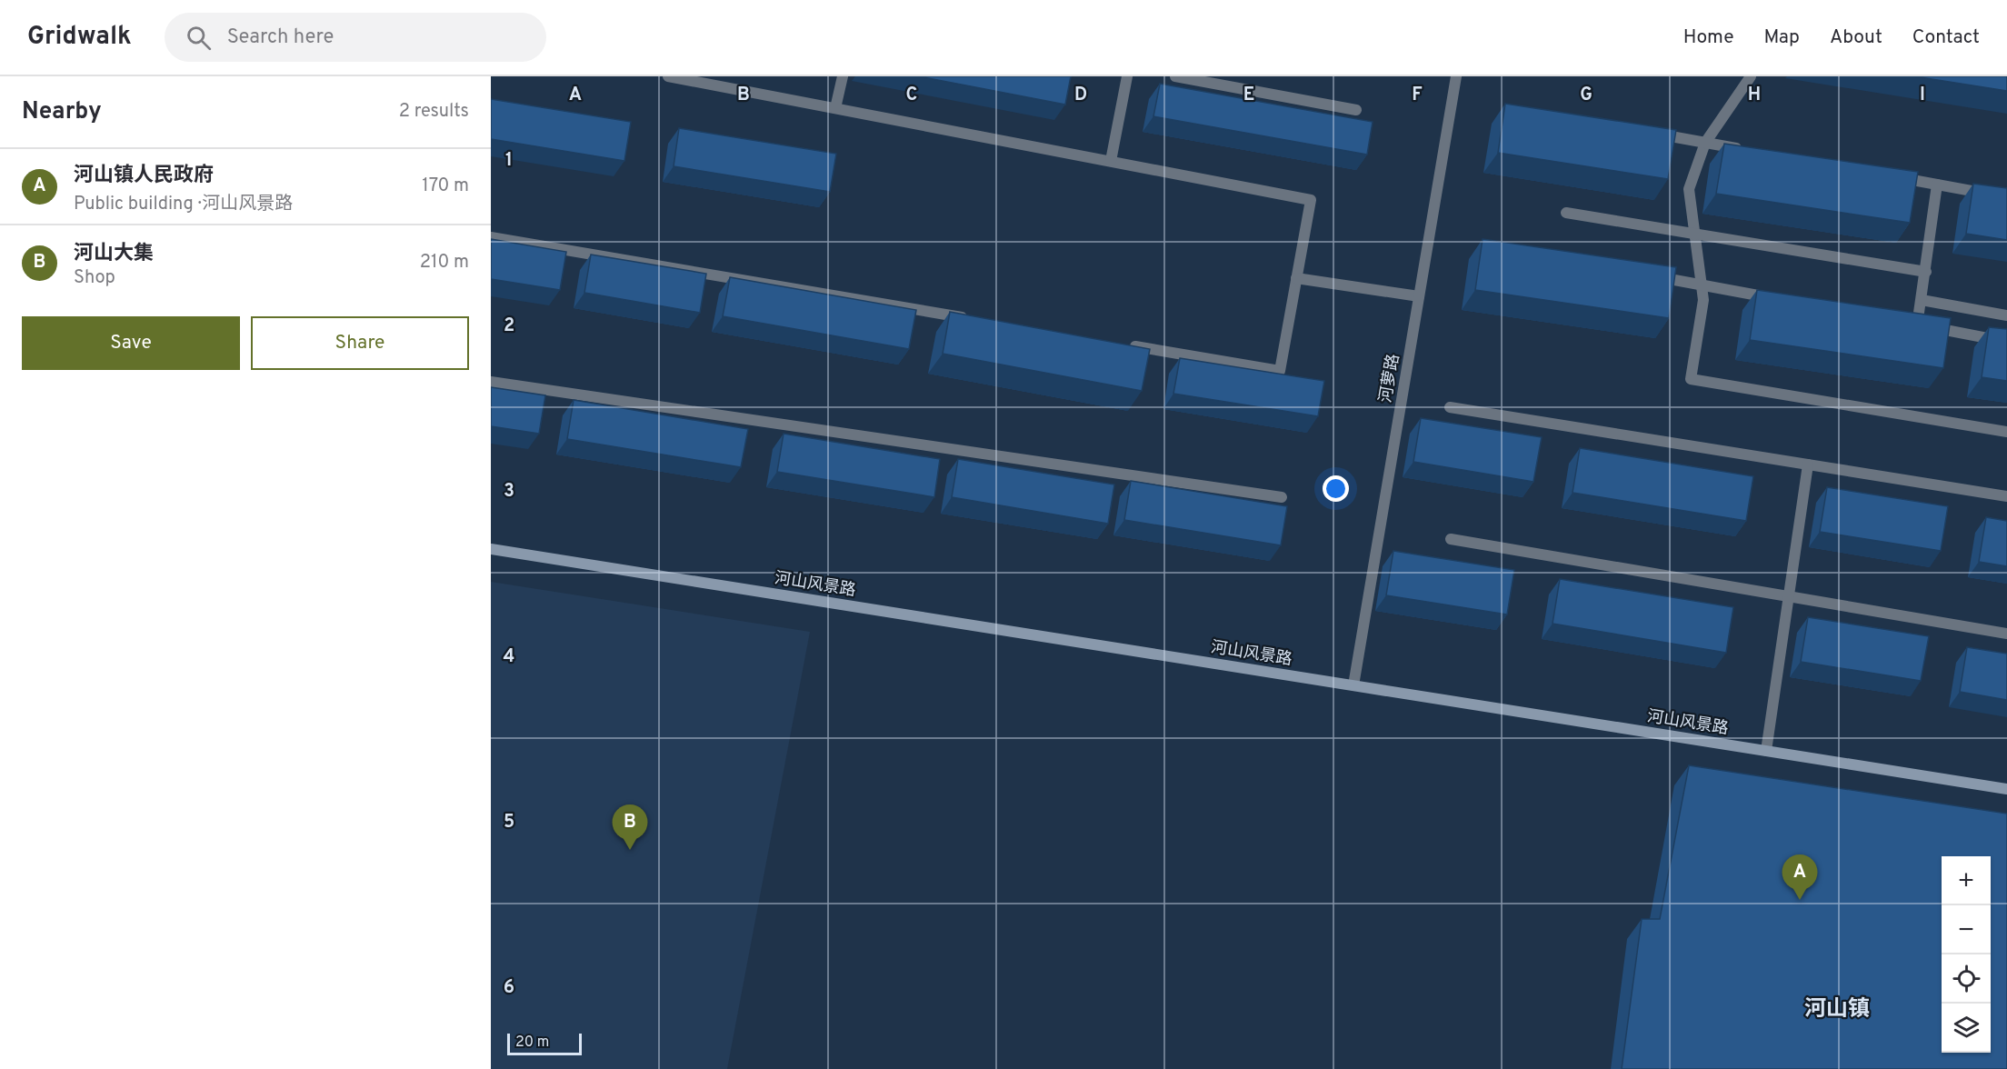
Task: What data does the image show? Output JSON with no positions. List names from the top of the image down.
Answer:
{
  "streets": {
    "main road": ["河山风景路"],
    "street": ["河萝路"]
  },
  "crossings": [
    ["河萝路", "河山风景路"]
  ],
  "districts": ["河山镇"],
  "scale_bar": "20 m",
  "page": {
    "header": "Gridwalk",
    "search": "Search here",
    "nav": [
      "Home",
      "Map",
      "About",
      "Contact"
    ],
    "heading": ["Nearby", "2 results"],
    "list": [
      {
        "mark": "A",
        "name": "河山镇人民政府",
        "note": "Public building · 河山风景路",
        "value": "170 m"
      },
      {
        "mark": "B",
        "name": "河山大集",
        "note": "Shop",
        "value": "210 m"
      }
    ],
    "buttons": ["Save", "Share"],
    "pins": ["B", "A"],
    "map_buttons": ["+", "−"],
    "scale": "20 m"
  },
  "grid": {
    "columns": [
      "A",
      "B",
      "C",
      "D",
      "E",
      "F",
      "G",
      "H",
      "I"
    ],
    "rows": [
      "1",
      "2",
      "3",
      "4",
      "5",
      "6"
    ]
  }
}
